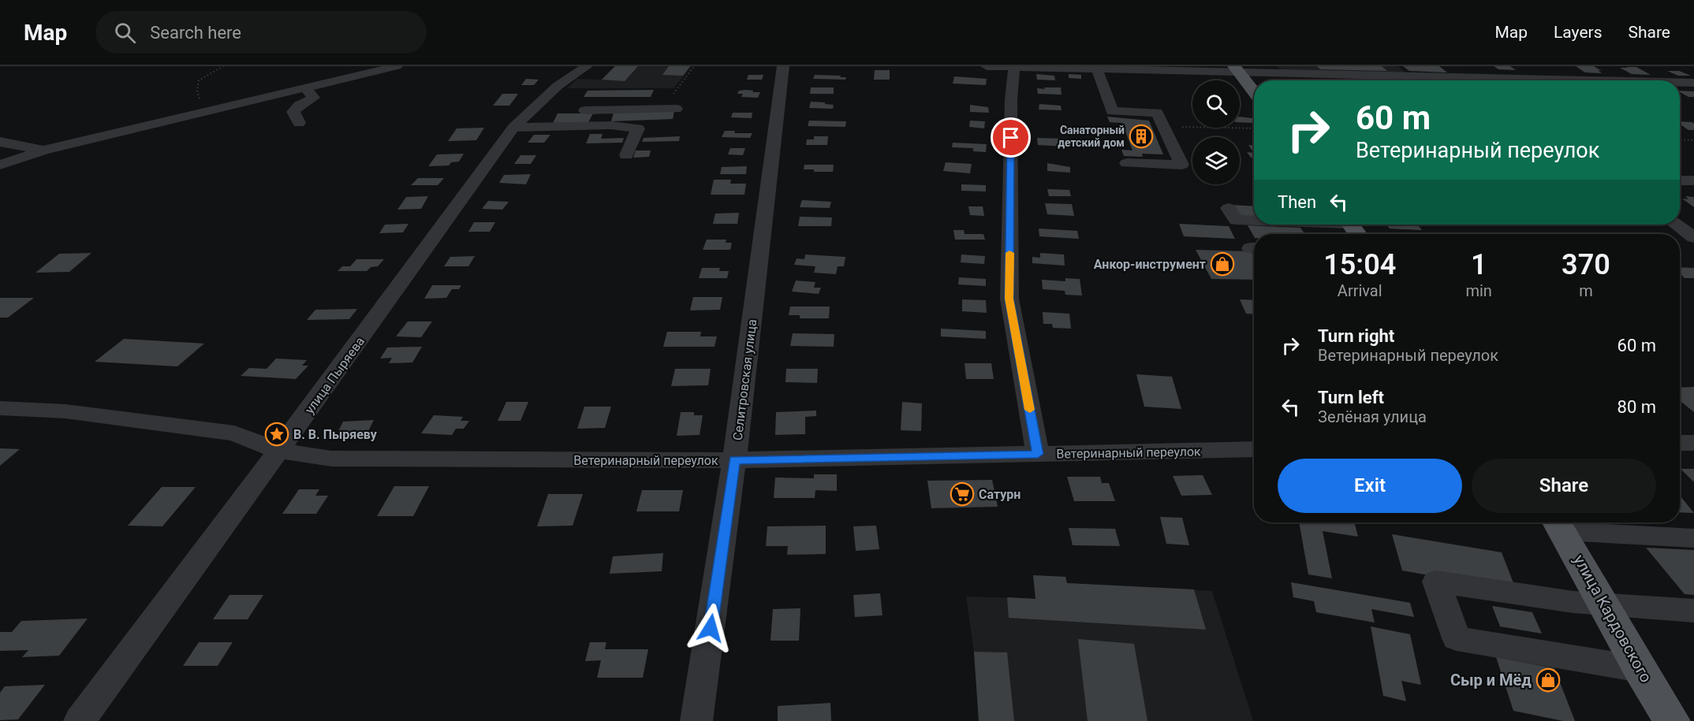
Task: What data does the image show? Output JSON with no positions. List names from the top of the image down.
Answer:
{
  "streets": {
    "main road": ["улица Кардовского"],
    "street": ["улица Пыряева", "Селитровская улица", "Ветеринарный переулок"]
  },
  "crossings": [
    ["улица Пыряева", "Ветеринарный переулок"],
    ["Селитровская улица", "Ветеринарный переулок"]
  ],
  "places": {
    "building": ["Санаторный детский дом"],
    "shop": ["Анкор-инструмент", "Сыр и Мёд"],
    "place": ["В. В. Пыряеву"],
    "supermarket": ["Сатурн"]
  },
  "page": {
    "header": "Map",
    "search": "Search here",
    "nav": ["Map", "Layers", "Share"],
    "turn": ["60 m", "Ветеринарный переулок"],
    "then": "Then",
    "eta": [
      "15:04",
      "Arrival",
      "1",
      "min",
      "370",
      "m"
    ],
    "list": [
      {
        "name": "Turn right",
        "note": "Ветеринарный переулок",
        "value": "60 m"
      },
      {
        "name": "Turn left",
        "note": "Зелёная улица",
        "value": "80 m"
      }
    ],
    "buttons": ["Exit", "Share"]
  }
}
